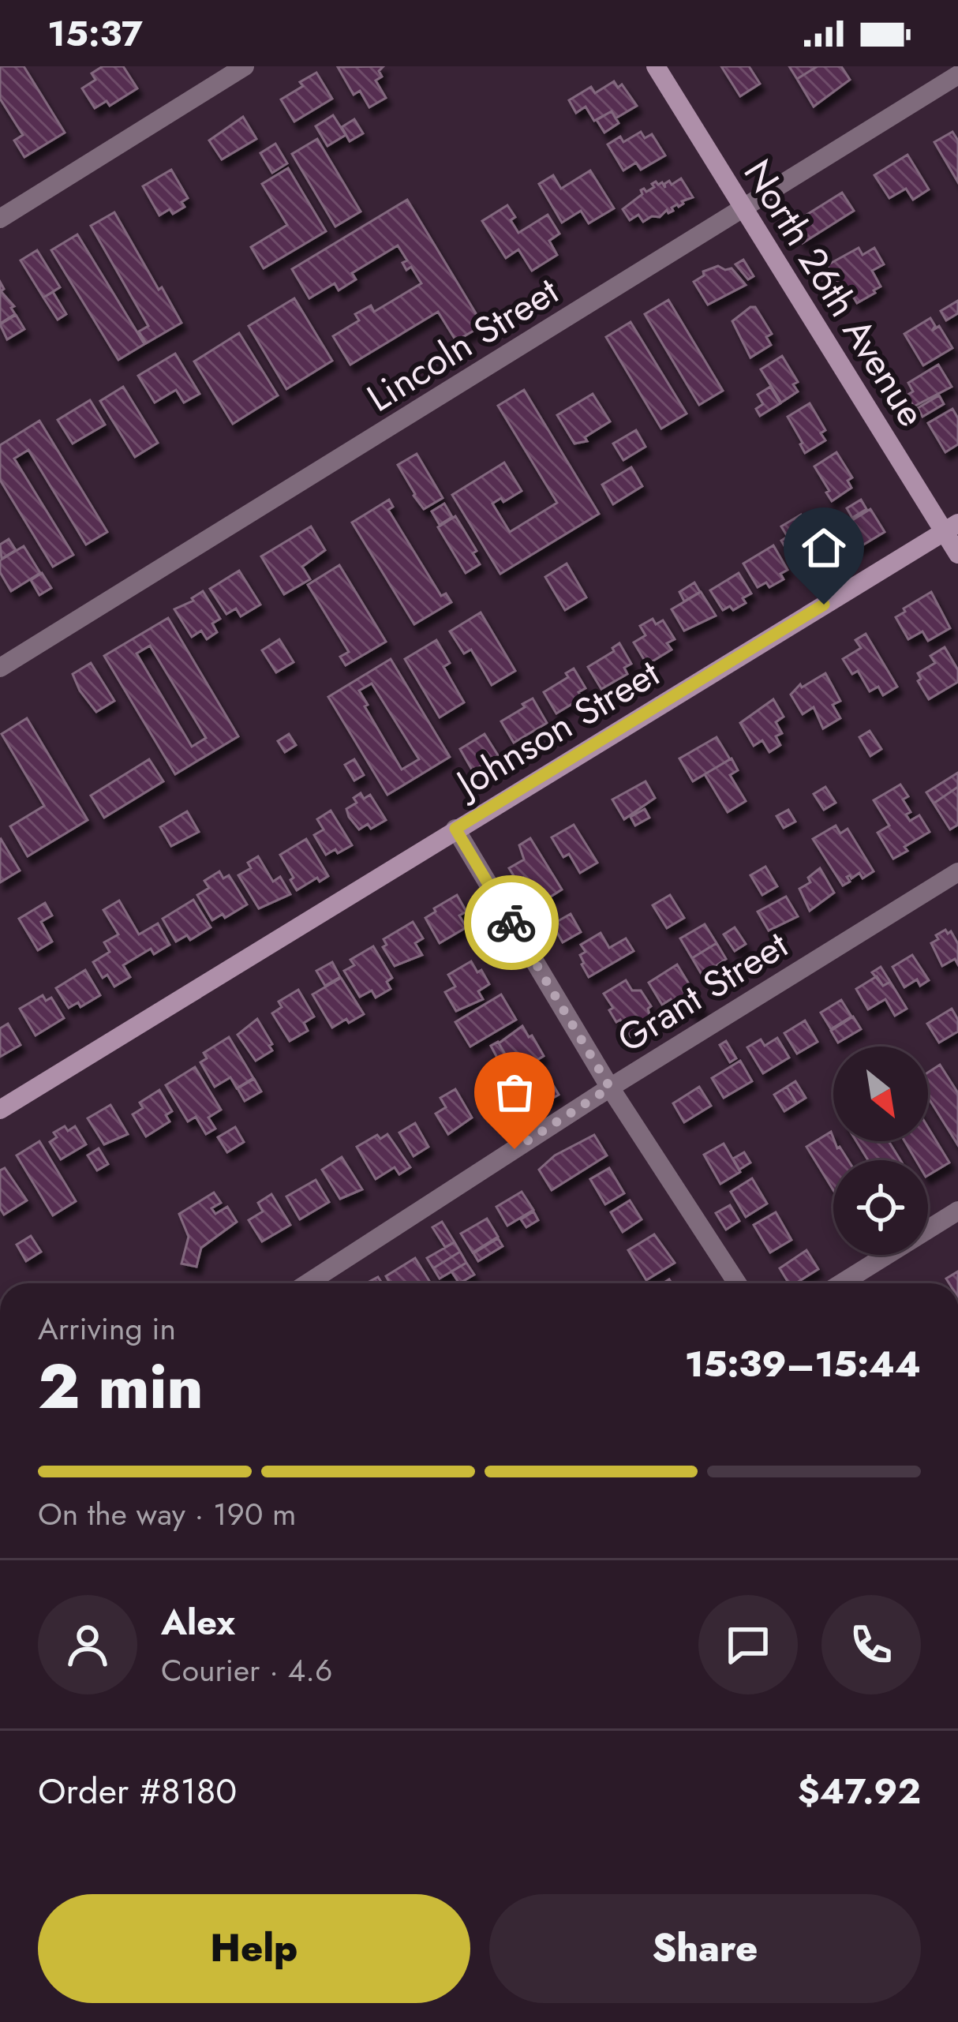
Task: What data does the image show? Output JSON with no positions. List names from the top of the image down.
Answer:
{
  "streets": {
    "street": [
      "North 26th Avenue",
      "Lincoln Street",
      "Johnson Street",
      "Grant Street"
    ]
  },
  "crossings": [
    ["North 26th Avenue", "Lincoln Street"],
    ["North 26th Avenue", "Johnson Street"]
  ],
  "north": "bottom right",
  "page": {
    "status": "15:37",
    "heading": ["2 min", "Arriving in", "15:39–15:44"],
    "panel": [
      "Alex",
      "Courier · 4.6",
      "Order #8180",
      "$47.92"
    ],
    "bar": "On the way · 190 m",
    "buttons": ["Help", "Share"]
  }
}
